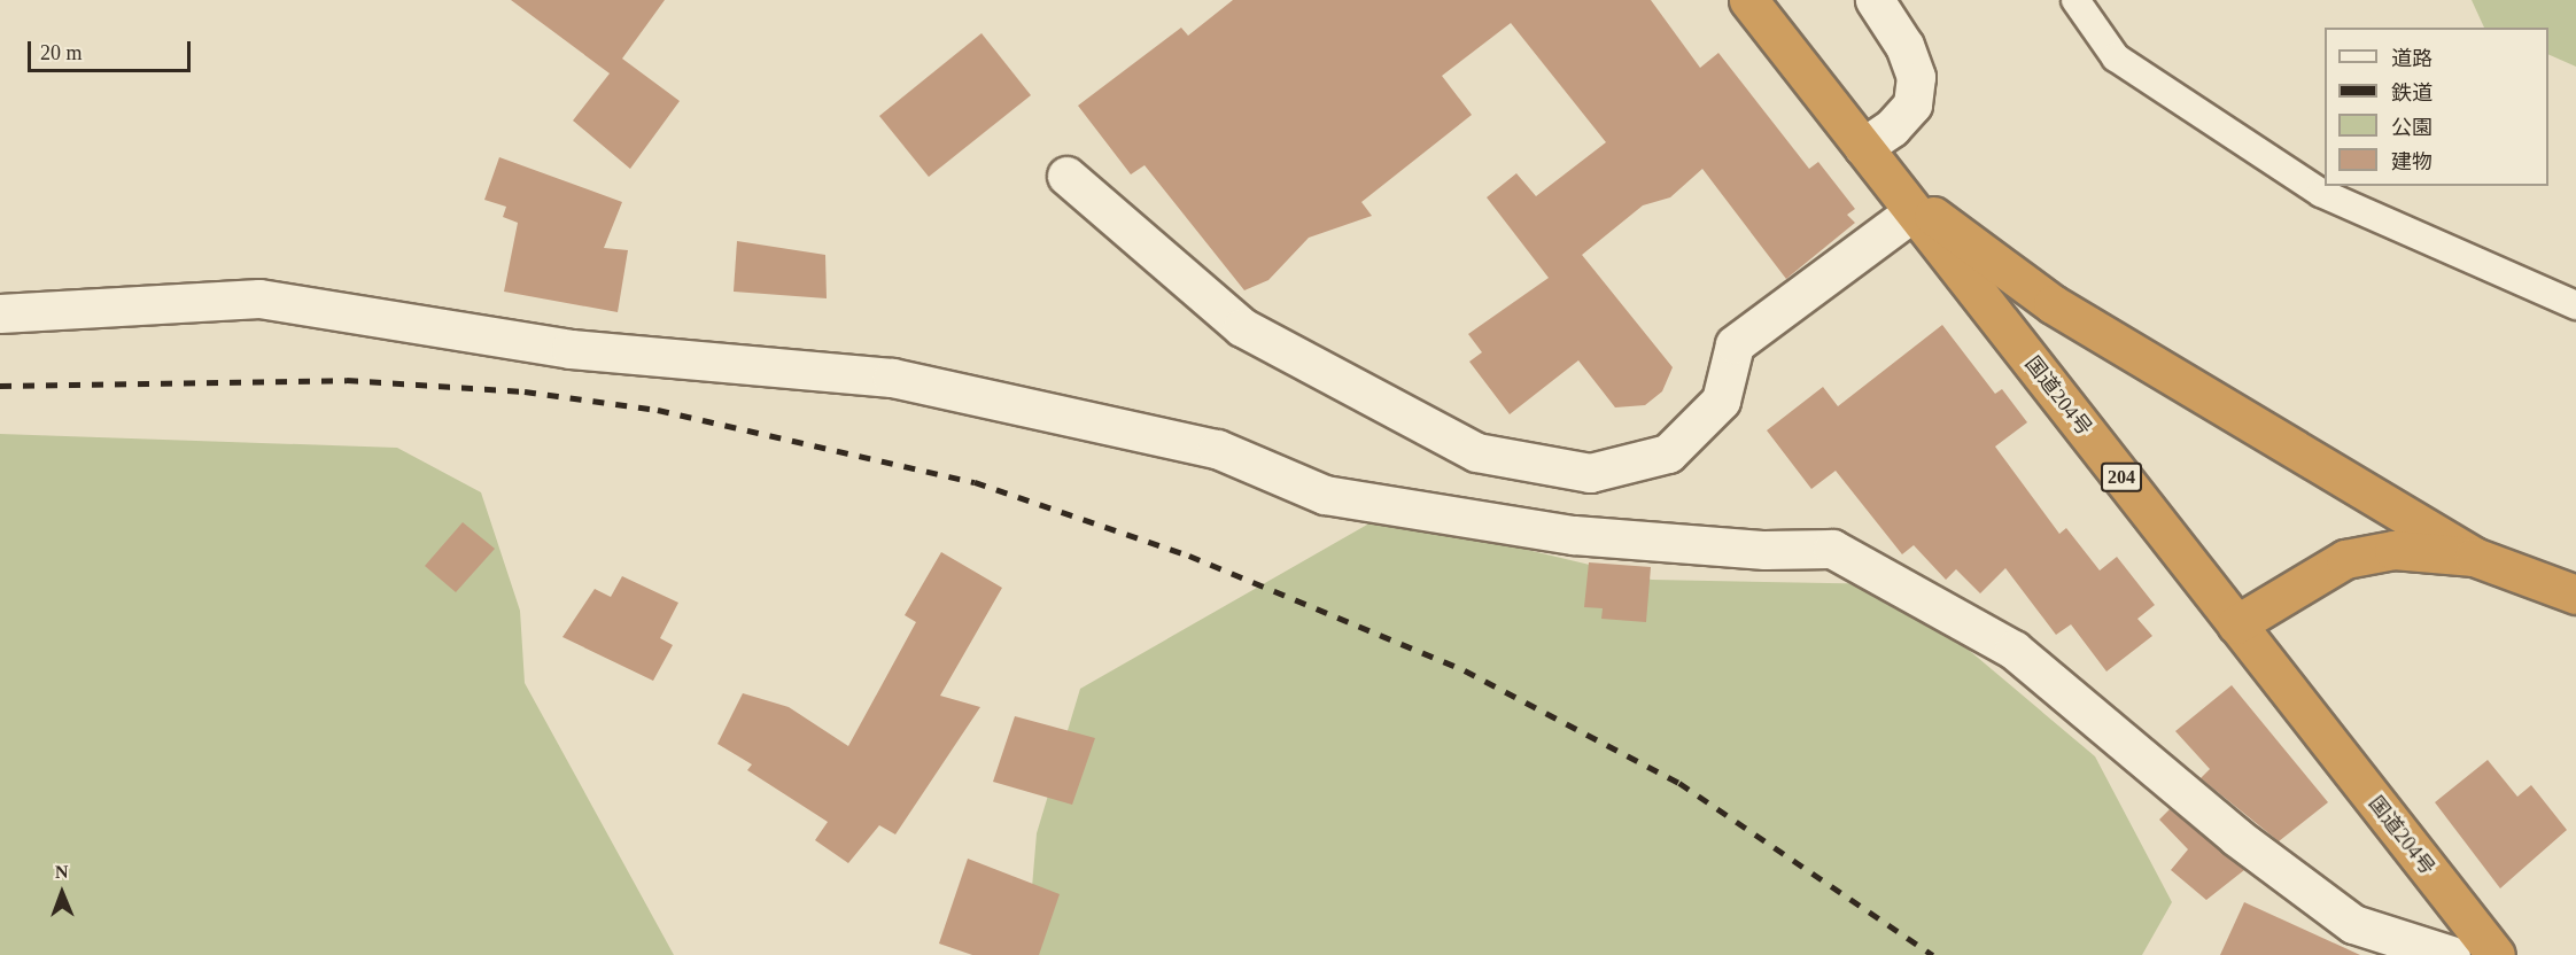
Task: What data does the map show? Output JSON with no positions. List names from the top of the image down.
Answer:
{
  "streets": {
    "highway": ["国道204号", "204"]
  },
  "legend": [
    "道路",
    "鉄道",
    "公園",
    "建物"
  ],
  "scale_bar": "20 m",
  "north": "top"
}
